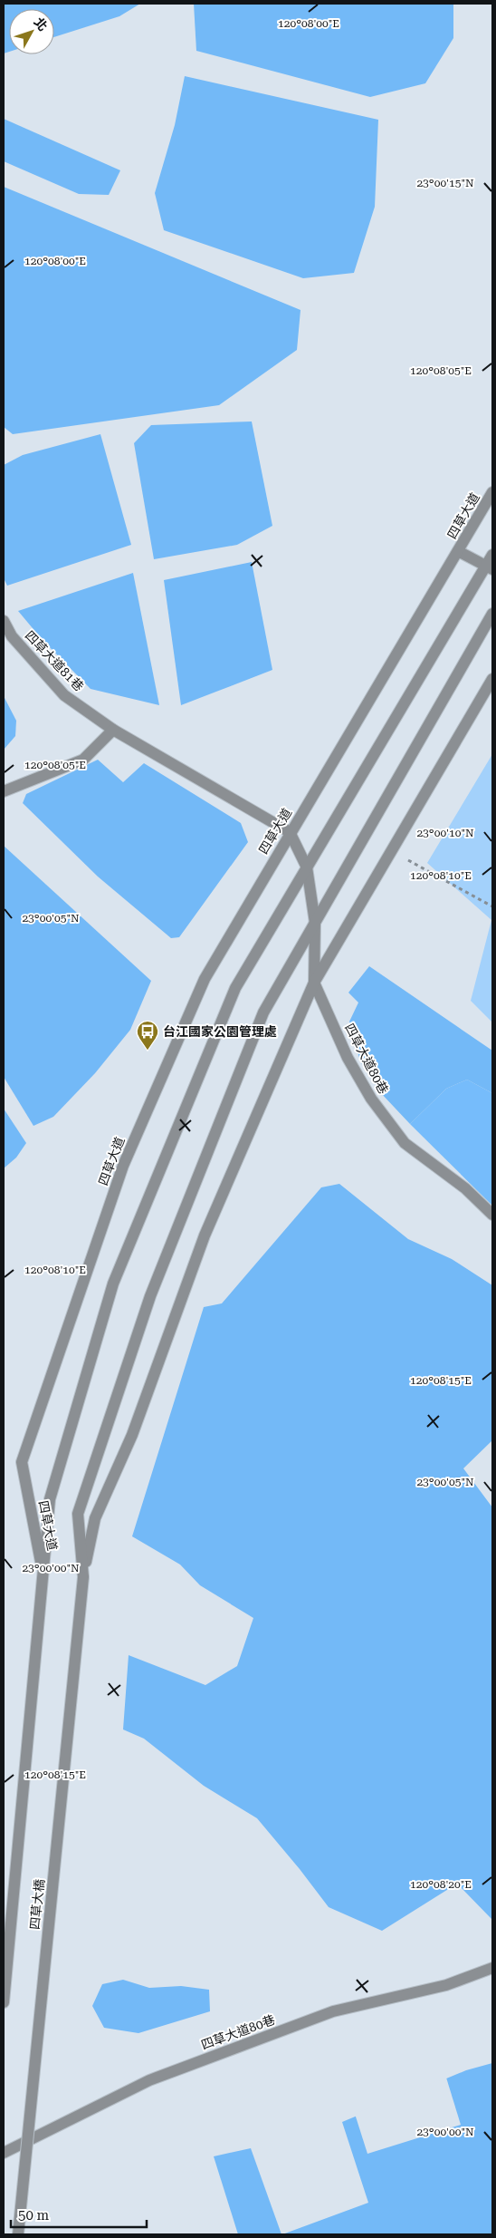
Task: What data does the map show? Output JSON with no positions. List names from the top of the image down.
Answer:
{
  "streets": {
    "street": [
      "四草大道",
      "四草大道81巷",
      "四草大道80巷",
      "四草大橋"
    ]
  },
  "crossings": [
    ["四草大道", "四草大道81巷"],
    ["四草大道", "四草大道80巷"],
    ["四草大道", "四草大橋"],
    ["四草大道81巷", "四草大道80巷"]
  ],
  "places": {
    "bus stop": ["台江國家公園管理處"]
  },
  "scale_bar": "50 m",
  "north": "top right",
  "coordinates": [
    "120°08'00\"E",
    "23°00'15\"N",
    "120°08'05\"E",
    "23°00'10\"N",
    "120°08'10\"E",
    "23°00'05\"N",
    "120°08'15\"E",
    "23°00'00\"N",
    "120°08'20\"E"
  ]
}
